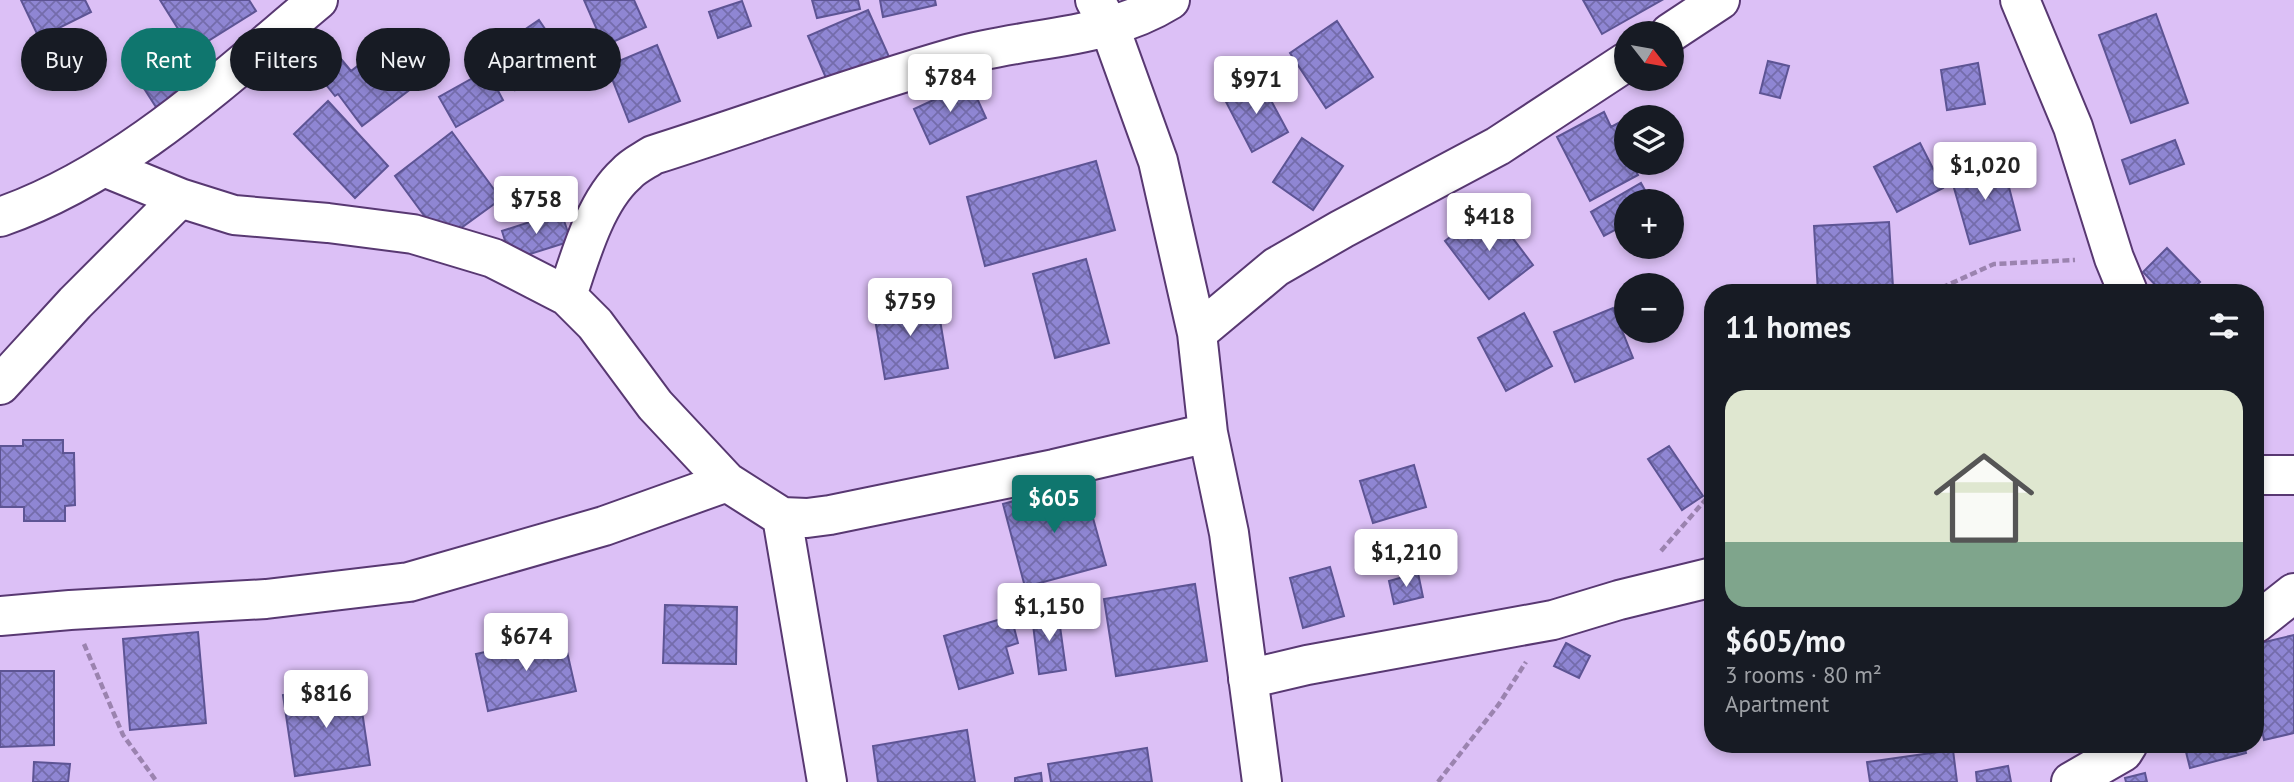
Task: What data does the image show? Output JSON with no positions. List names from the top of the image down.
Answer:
{
  "north": "bottom right",
  "page": {
    "map_buttons": ["+", "−"],
    "chip": [
      "Buy",
      "Rent",
      "Filters",
      "New",
      "Apartment"
    ],
    "price": [
      "$784",
      "$971",
      "$1,020",
      "$758",
      "$418",
      "$759",
      "$605",
      "$1,210",
      "$1,150",
      "$674",
      "$816"
    ],
    "heading": "11 homes",
    "list": [
      {
        "name": "$605/mo",
        "note": "3 rooms · 80 m² · Apartment"
      }
    ]
  }
}
